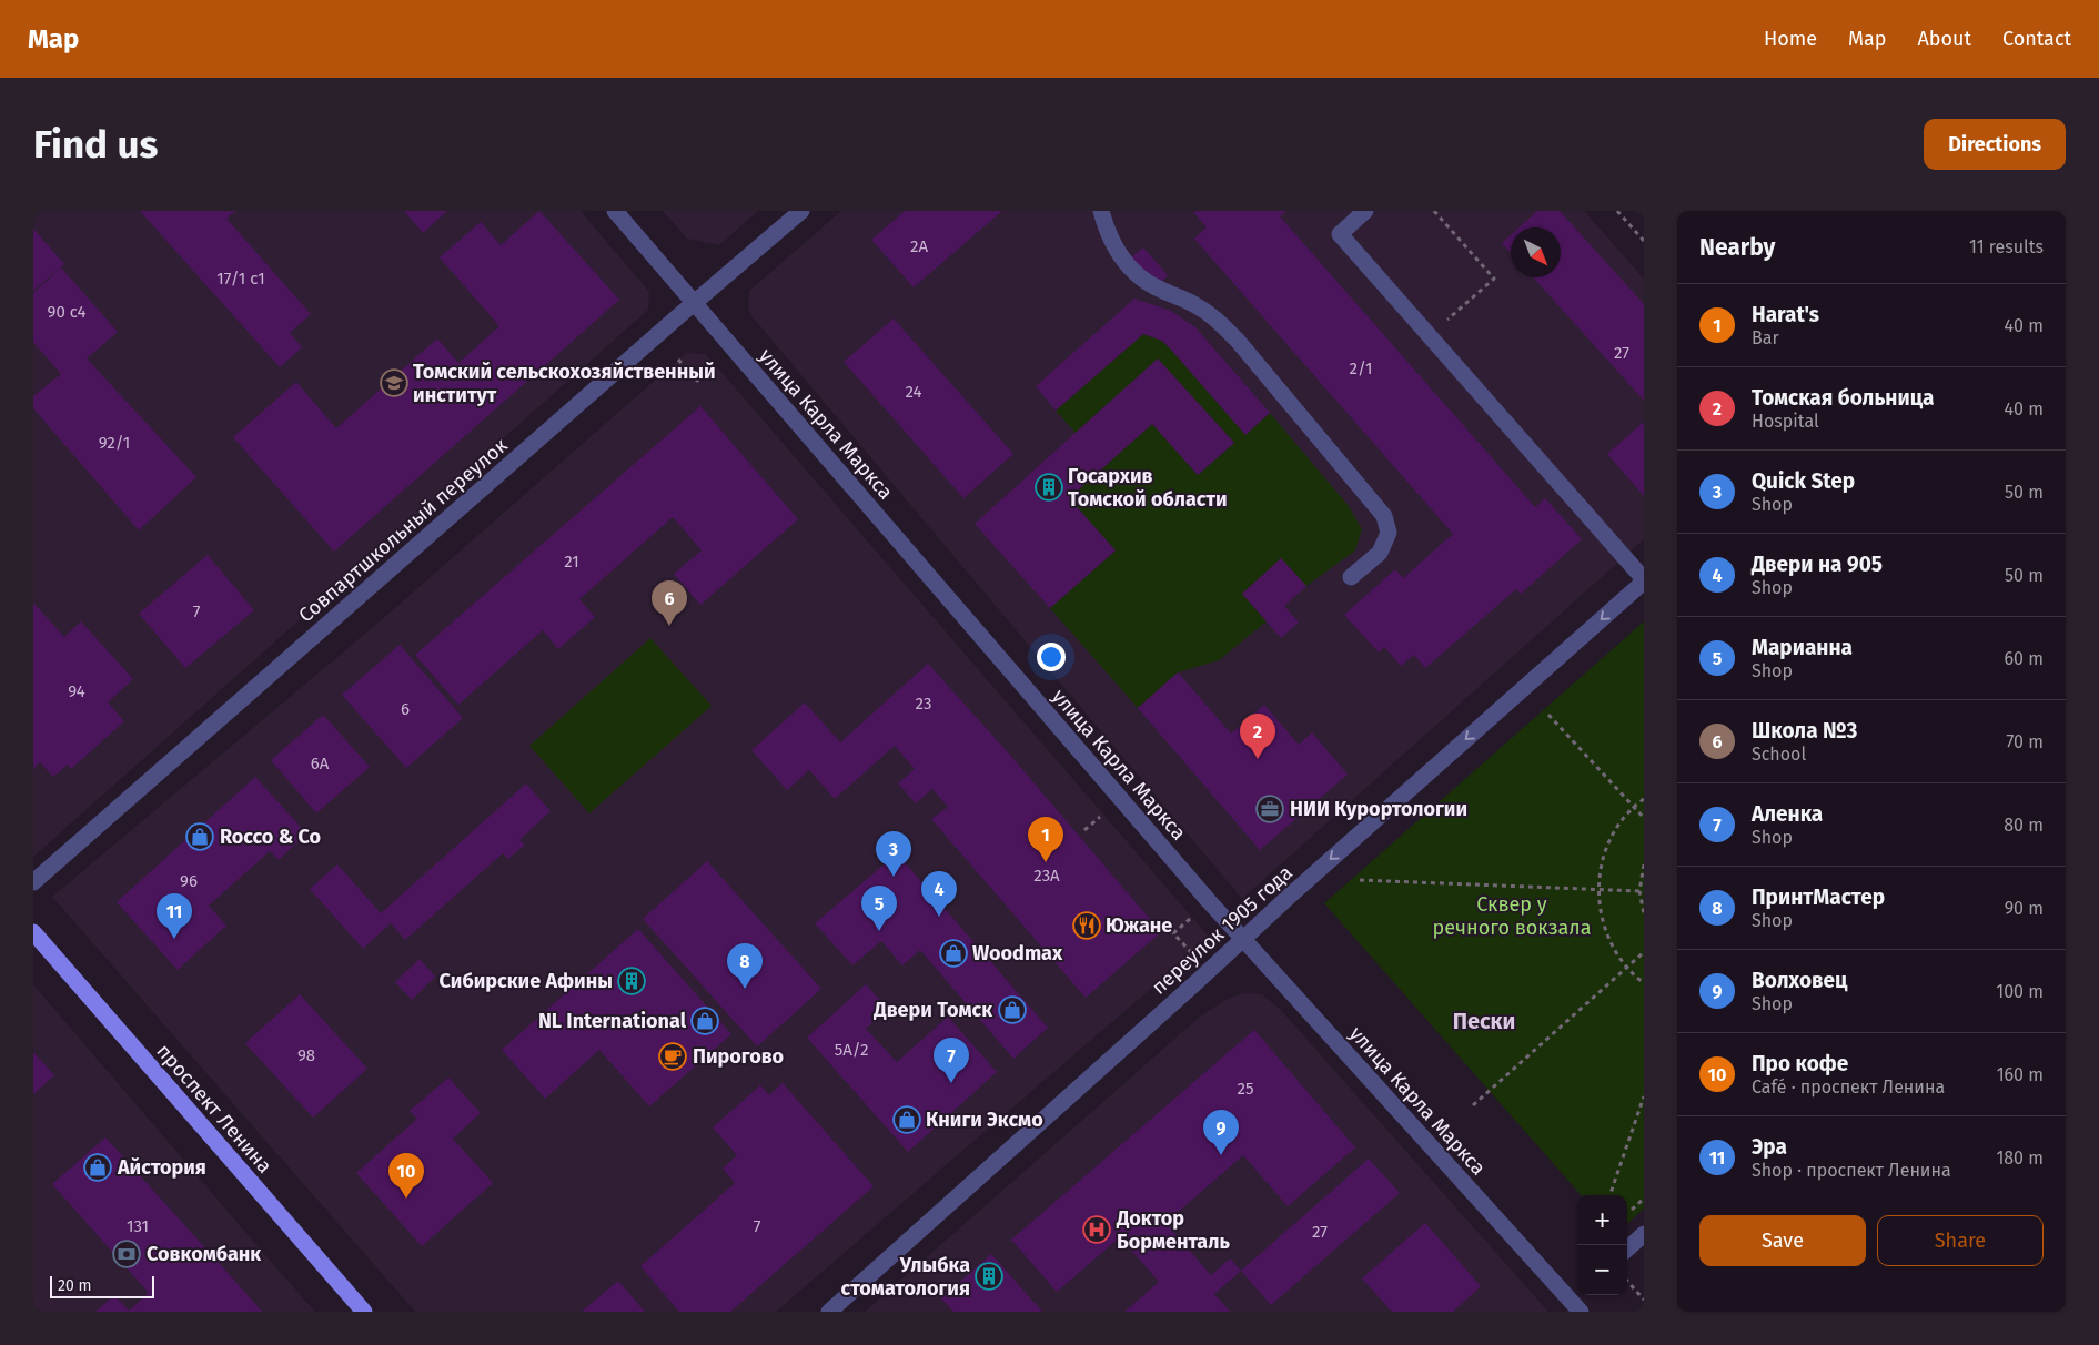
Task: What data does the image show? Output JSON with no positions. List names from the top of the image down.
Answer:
{
  "streets": {
    "main road": ["проспект Ленина"],
    "street": ["улица Карла Маркса", "Совпартшкольный переулок", "переулок 1905 года"]
  },
  "crossings": [
    ["улица Карла Маркса", "Совпартшкольный переулок"],
    ["улица Карла Маркса", "переулок 1905 года"]
  ],
  "one_way": ["переулок 1905 года"],
  "districts": ["Пески"],
  "parks": ["Сквер у речного вокзала"],
  "places": {
    "school or university": ["Томский сельскохозяйственный институт"],
    "building": ["Госархив Томской области", "Сибирские Афины", "Улыбка стоматология"],
    "office": ["НИИ Курортологии"],
    "shop": [
      "Rocco & Co",
      "Woodmax",
      "Двери Томск",
      "NL International",
      "Книги Эксмо",
      "Айстория"
    ],
    "restaurant": ["Южане"],
    "cafe": ["Пирогово"],
    "hospital": ["Доктор Борменталь"],
    "bank": ["Совкомбанк"]
  },
  "house_numbers": [
    "2А",
    "17/1 с1",
    "90 с4",
    "27",
    "2/1",
    "24",
    "92/1",
    "21",
    "7",
    "94",
    "23",
    "6",
    "6А",
    "23А",
    "96",
    "5А/2",
    "98",
    "25",
    "131",
    "7",
    "27"
  ],
  "scale_bar": "20 m",
  "north": "bottom right",
  "page": {
    "header": "Map",
    "nav": [
      "Home",
      "Map",
      "About",
      "Contact"
    ],
    "buttons": [
      "Directions",
      ["Save", "Share"]
    ],
    "title": "Find us",
    "heading": ["Nearby", "11 results"],
    "list": [
      {
        "mark": "1",
        "name": "Harat's",
        "note": "Bar",
        "value": "40 m"
      },
      {
        "mark": "2",
        "name": "Томская больница",
        "note": "Hospital",
        "value": "40 m"
      },
      {
        "mark": "3",
        "name": "Quick Step",
        "note": "Shop",
        "value": "50 m"
      },
      {
        "mark": "4",
        "name": "Двери на 905",
        "note": "Shop",
        "value": "50 m"
      },
      {
        "mark": "5",
        "name": "Марианна",
        "note": "Shop",
        "value": "60 m"
      },
      {
        "mark": "6",
        "name": "Школа №3",
        "note": "School",
        "value": "70 m"
      },
      {
        "mark": "7",
        "name": "Аленка",
        "note": "Shop",
        "value": "80 m"
      },
      {
        "mark": "8",
        "name": "ПринтМастер",
        "note": "Shop",
        "value": "90 m"
      },
      {
        "mark": "9",
        "name": "Волховец",
        "note": "Shop",
        "value": "100 m"
      },
      {
        "mark": "10",
        "name": "Про кофе",
        "note": "Café · проспект Ленина",
        "value": "160 m"
      },
      {
        "mark": "11",
        "name": "Эра",
        "note": "Shop · проспект Ленина",
        "value": "180 m"
      }
    ],
    "pins": [
      "6",
      "2",
      "1",
      "3",
      "4",
      "5",
      "11",
      "8",
      "7",
      "9",
      "10"
    ],
    "map_buttons": ["+", "−"],
    "scale": "20 m"
  }
}
